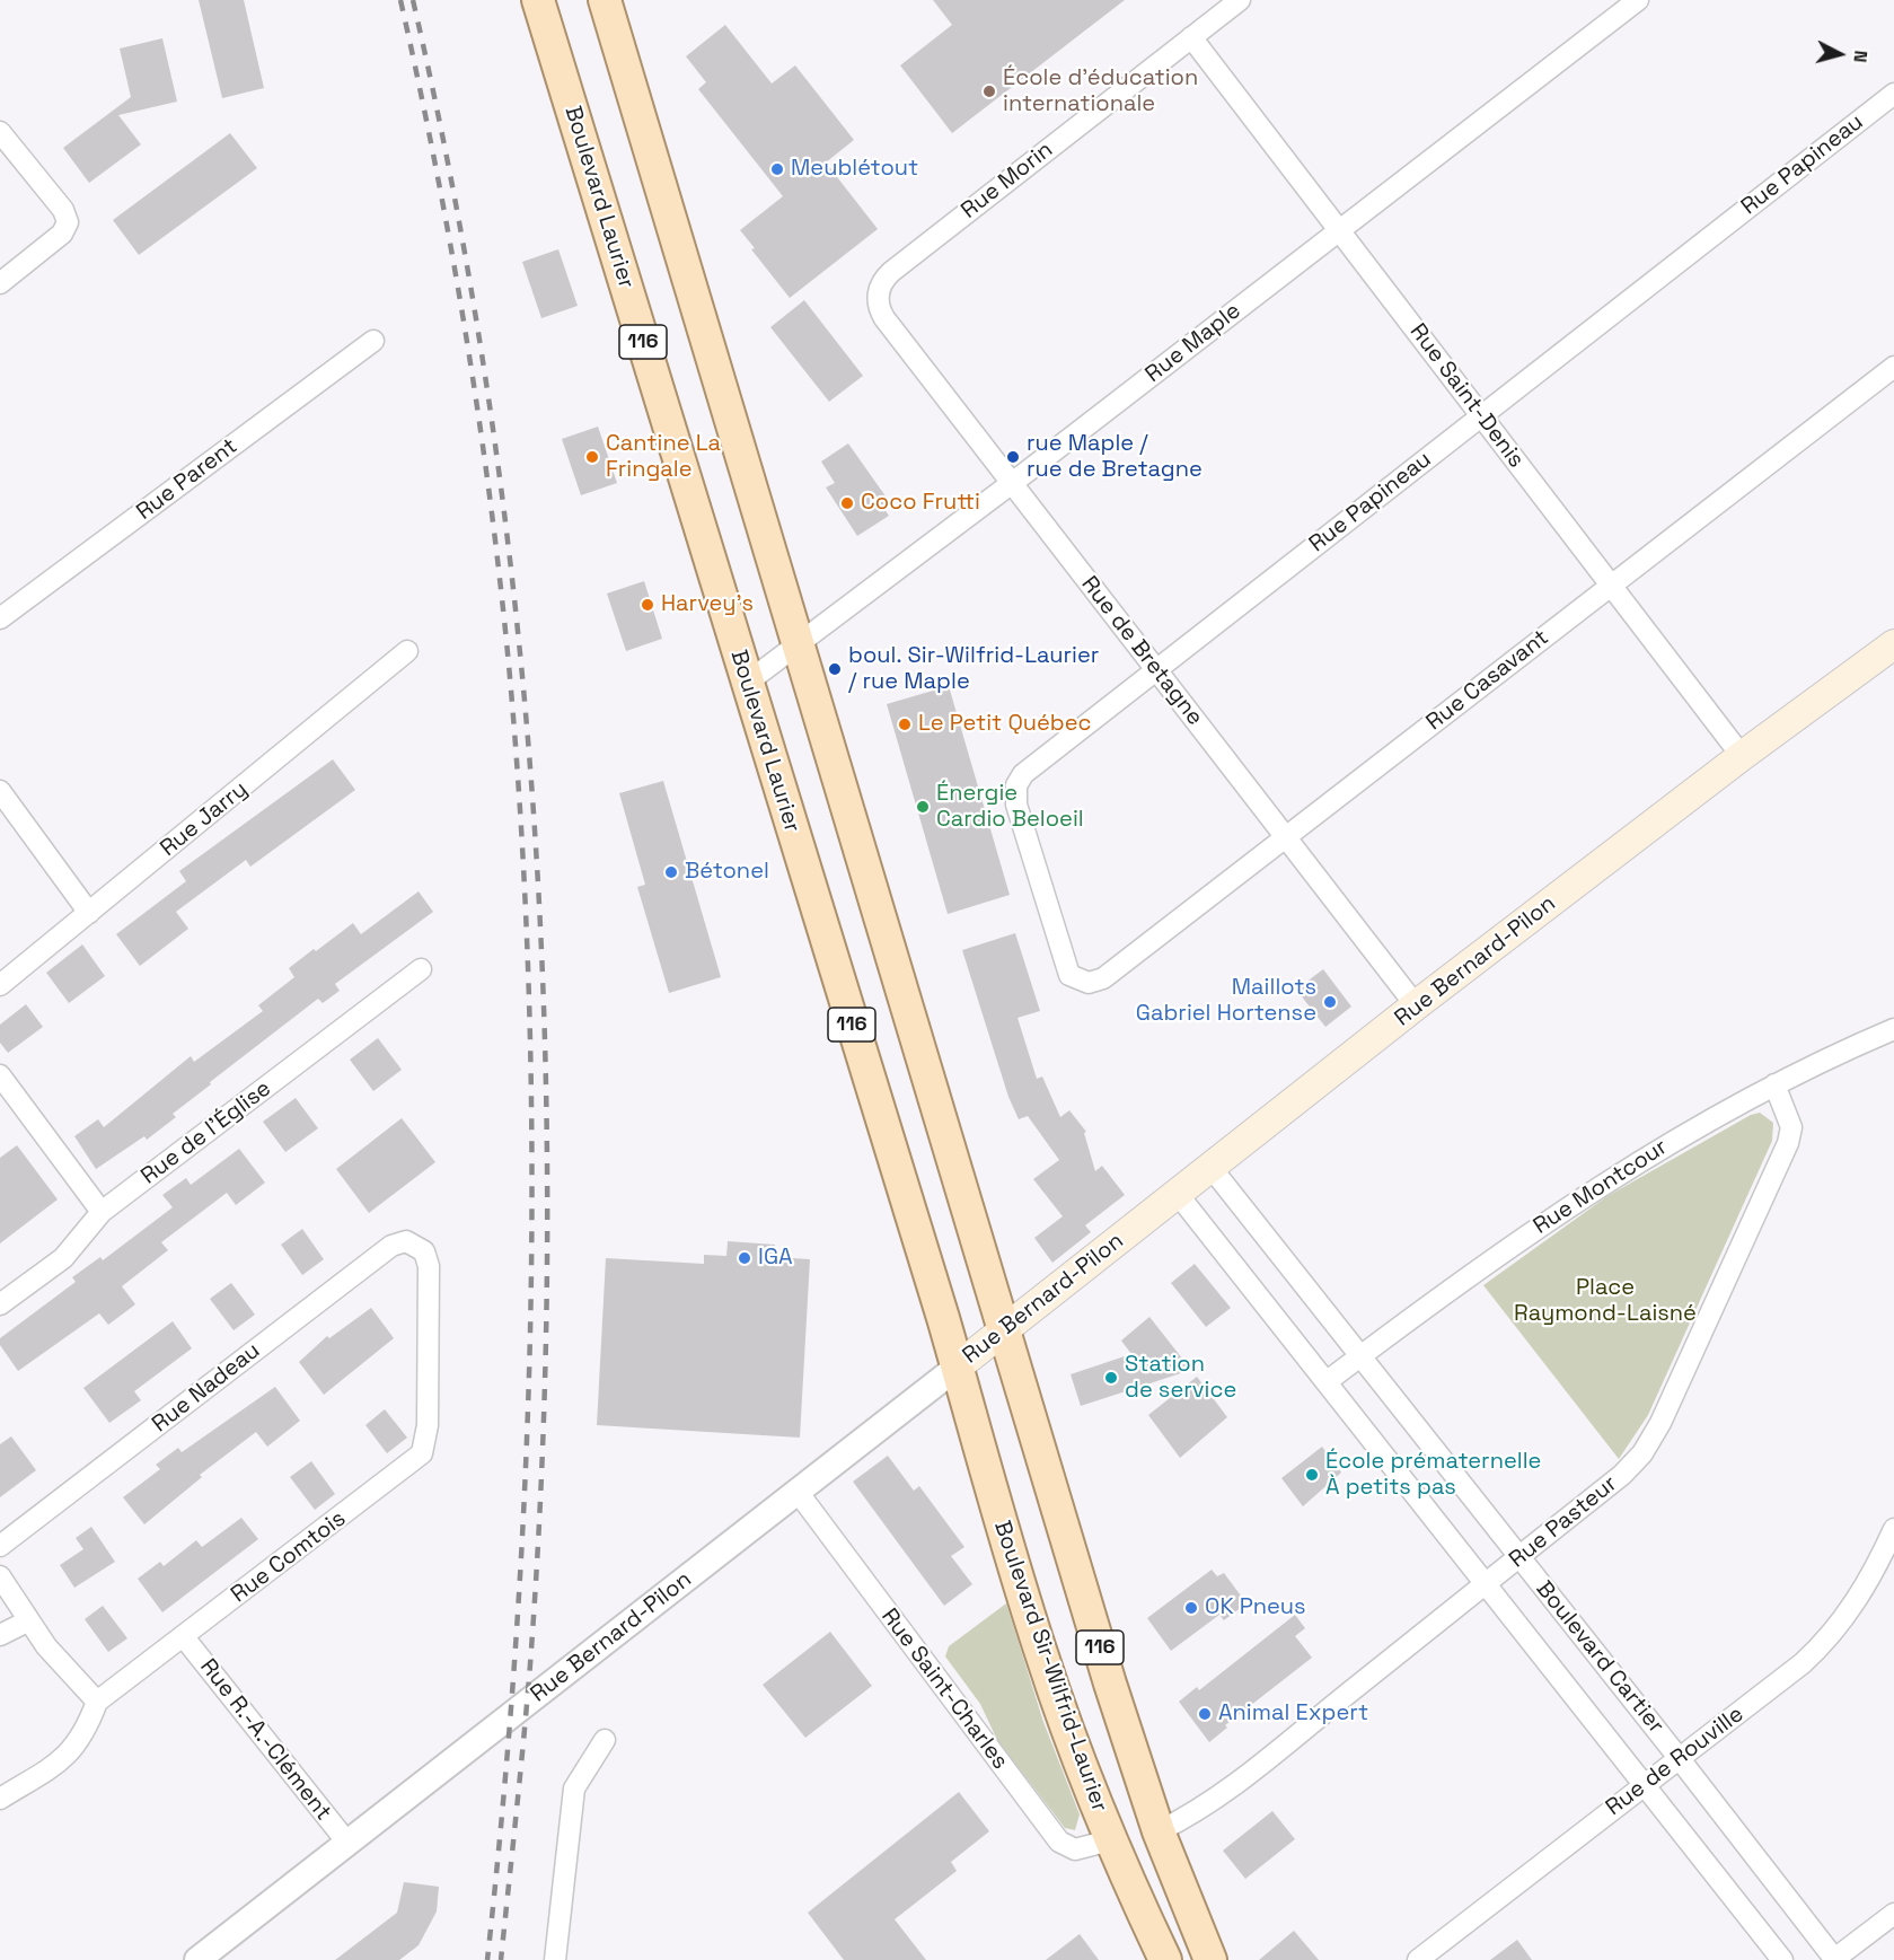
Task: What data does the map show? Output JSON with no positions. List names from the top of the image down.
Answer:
{
  "streets": {
    "main road": [
      "Boulevard Laurier",
      "116",
      "Rue Bernard-Pilon",
      "Boulevard Sir-Wilfrid-Laurier"
    ],
    "street": [
      "Rue Papineau",
      "Rue Morin",
      "Rue Maple",
      "Rue Saint-Denis",
      "Rue Parent",
      "Rue de Bretagne",
      "Rue Casavant",
      "Rue Jarry",
      "Rue de l'Église",
      "Rue Montcour",
      "Rue Nadeau",
      "Rue Pasteur",
      "Rue Comtois",
      "Boulevard Cartier",
      "Rue Saint-Charles",
      "Rue R.-A.-Clément",
      "Rue de Rouville"
    ]
  },
  "crossings": [
    ["Rue Papineau", "Rue Saint-Denis"],
    ["Rue Papineau", "Rue de Bretagne"],
    ["Rue Papineau", "Rue Casavant"],
    ["Rue Morin", "Rue Saint-Denis"],
    ["Rue Morin", "Rue de Bretagne"],
    ["Boulevard Laurier", "Rue Maple"],
    ["Boulevard Laurier", "Rue Bernard-Pilon"],
    ["Boulevard Laurier", "Boulevard Sir-Wilfrid-Laurier"],
    ["116", "Rue Maple"],
    ["116", "Rue Bernard-Pilon"],
    ["116", "Rue Pasteur"],
    ["Rue Maple", "Rue Saint-Denis"],
    ["Rue Maple", "Rue de Bretagne"],
    ["Rue Saint-Denis", "Rue Casavant"],
    ["Rue Saint-Denis", "Rue Bernard-Pilon"],
    ["Rue de Bretagne", "Rue Casavant"],
    ["Rue de Bretagne", "Rue Bernard-Pilon"],
    ["Rue Bernard-Pilon", "Boulevard Cartier"],
    ["Rue Bernard-Pilon", "Boulevard Sir-Wilfrid-Laurier"],
    ["Rue Bernard-Pilon", "Rue Saint-Charles"],
    ["Rue Bernard-Pilon", "Rue R.-A.-Clément"],
    ["Rue Montcour", "Rue Pasteur"],
    ["Rue Montcour", "Boulevard Cartier"],
    ["Rue Nadeau", "Rue Comtois"],
    ["Rue Pasteur", "Boulevard Cartier"],
    ["Rue Comtois", "Rue R.-A.-Clément"],
    ["Boulevard Cartier", "Rue de Rouville"],
    ["Boulevard Sir-Wilfrid-Laurier", "Rue Saint-Charles"]
  ],
  "parks": ["Place Raymond-Laisné"],
  "places": [
    "École d’éducation internationale",
    "Meublétout",
    "Cantine La Fringale",
    "rue Maple / rue de Bretagne",
    "Coco Frutti",
    "Harvey's",
    "boul. Sir-Wilfrid-Laurier / rue Maple",
    "Le Petit Québec",
    "Énergie Cardio Beloeil",
    "Bétonel",
    "Maillots Gabriel Hortense",
    "IGA",
    "Station de service",
    "École prématernelle À petits pas",
    "OK Pneus",
    "Animal Expert"
  ],
  "north": "right"
}
